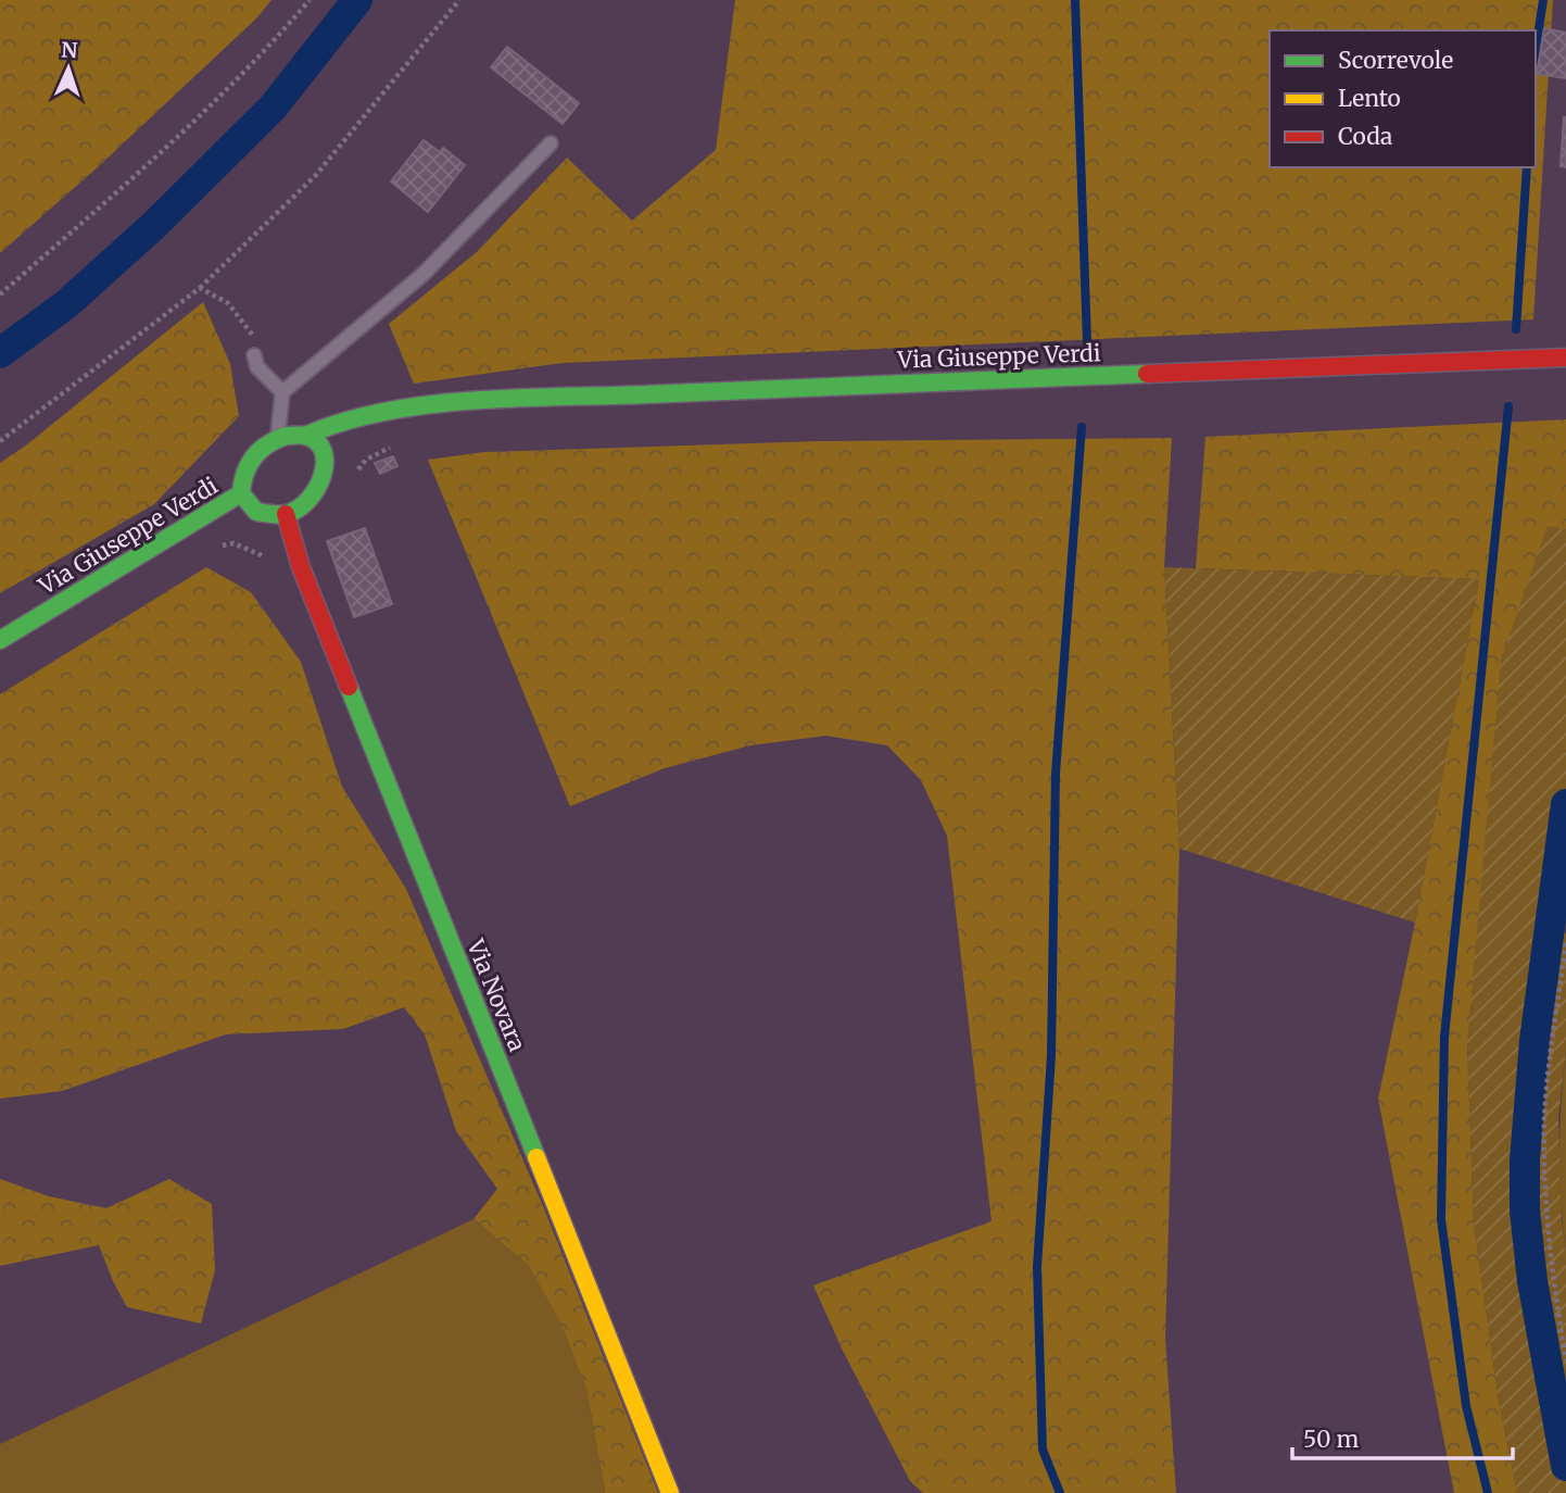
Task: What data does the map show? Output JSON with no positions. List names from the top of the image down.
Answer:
{
  "streets": {
    "street": ["Via Giuseppe Verdi", "Via Novara"]
  },
  "crossings": [
    ["Via Giuseppe Verdi", "Via Novara"]
  ],
  "legend": ["Scorrevole", "Lento", "Coda"],
  "scale_bar": "50 m",
  "north": "top"
}
